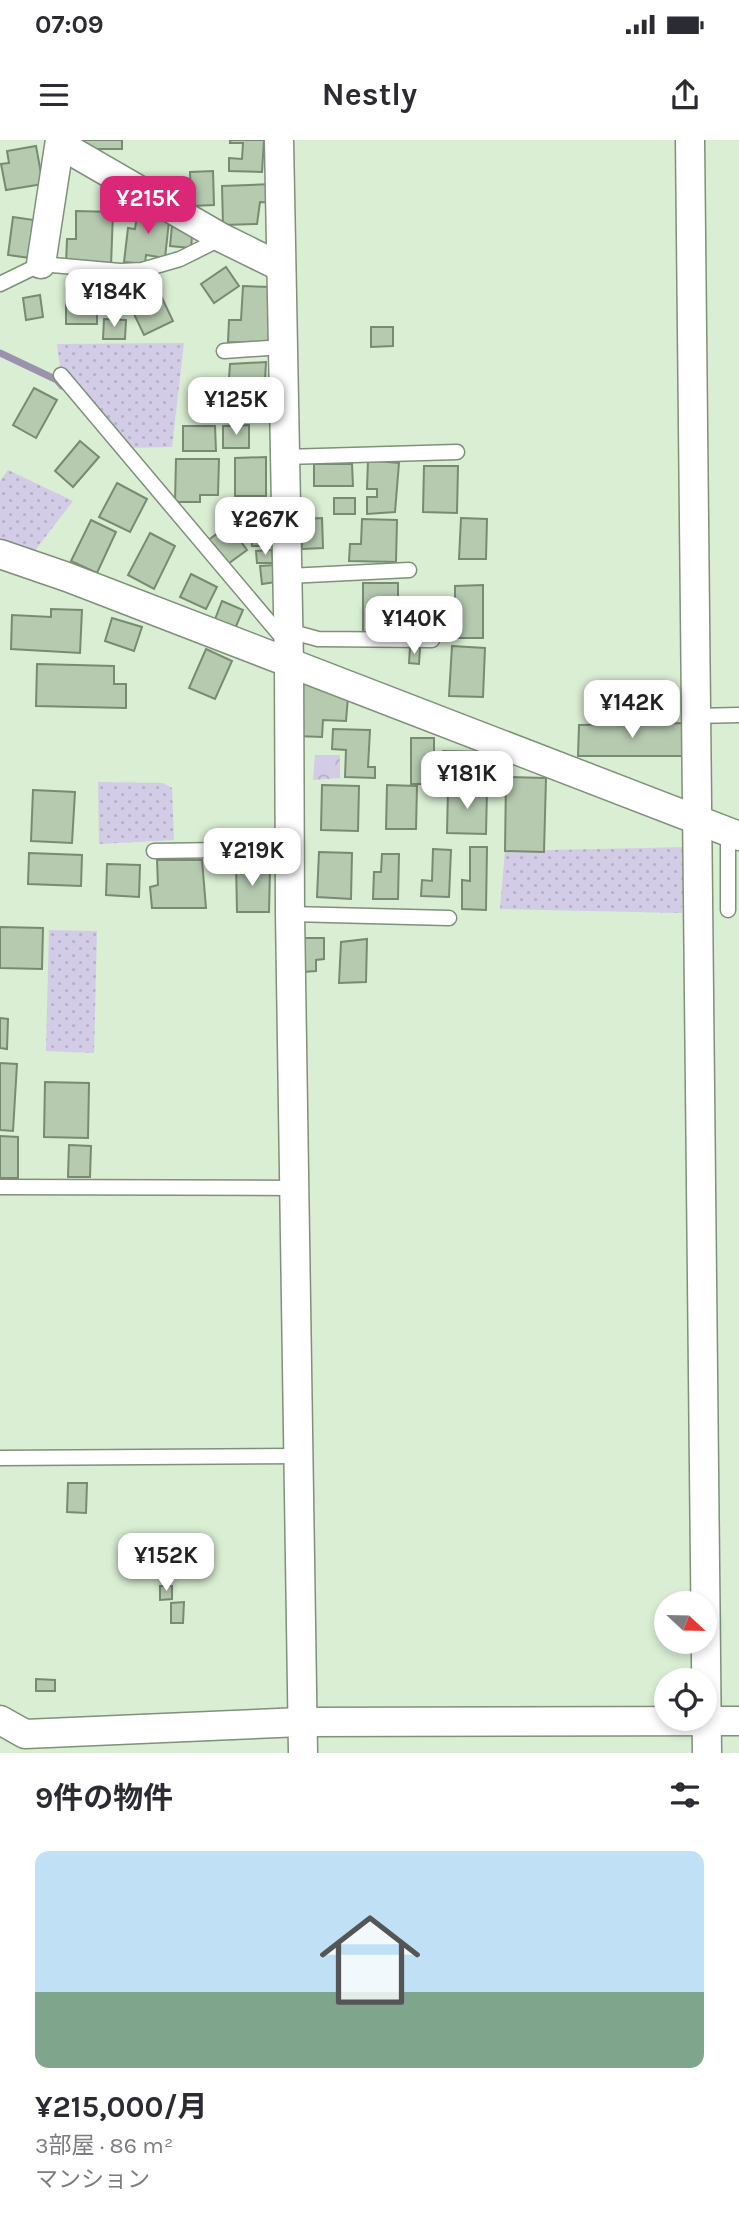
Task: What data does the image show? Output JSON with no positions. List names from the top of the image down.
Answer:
{
  "north": "right",
  "page": {
    "status": "07:09",
    "header": "Nestly",
    "price": [
      "¥215K",
      "¥184K",
      "¥125K",
      "¥267K",
      "¥140K",
      "¥142K",
      "¥181K",
      "¥219K",
      "¥152K"
    ],
    "heading": "9件の物件",
    "list": [
      {
        "name": "¥215,000/月",
        "note": "3部屋 · 86 m² · マンション"
      }
    ]
  }
}
